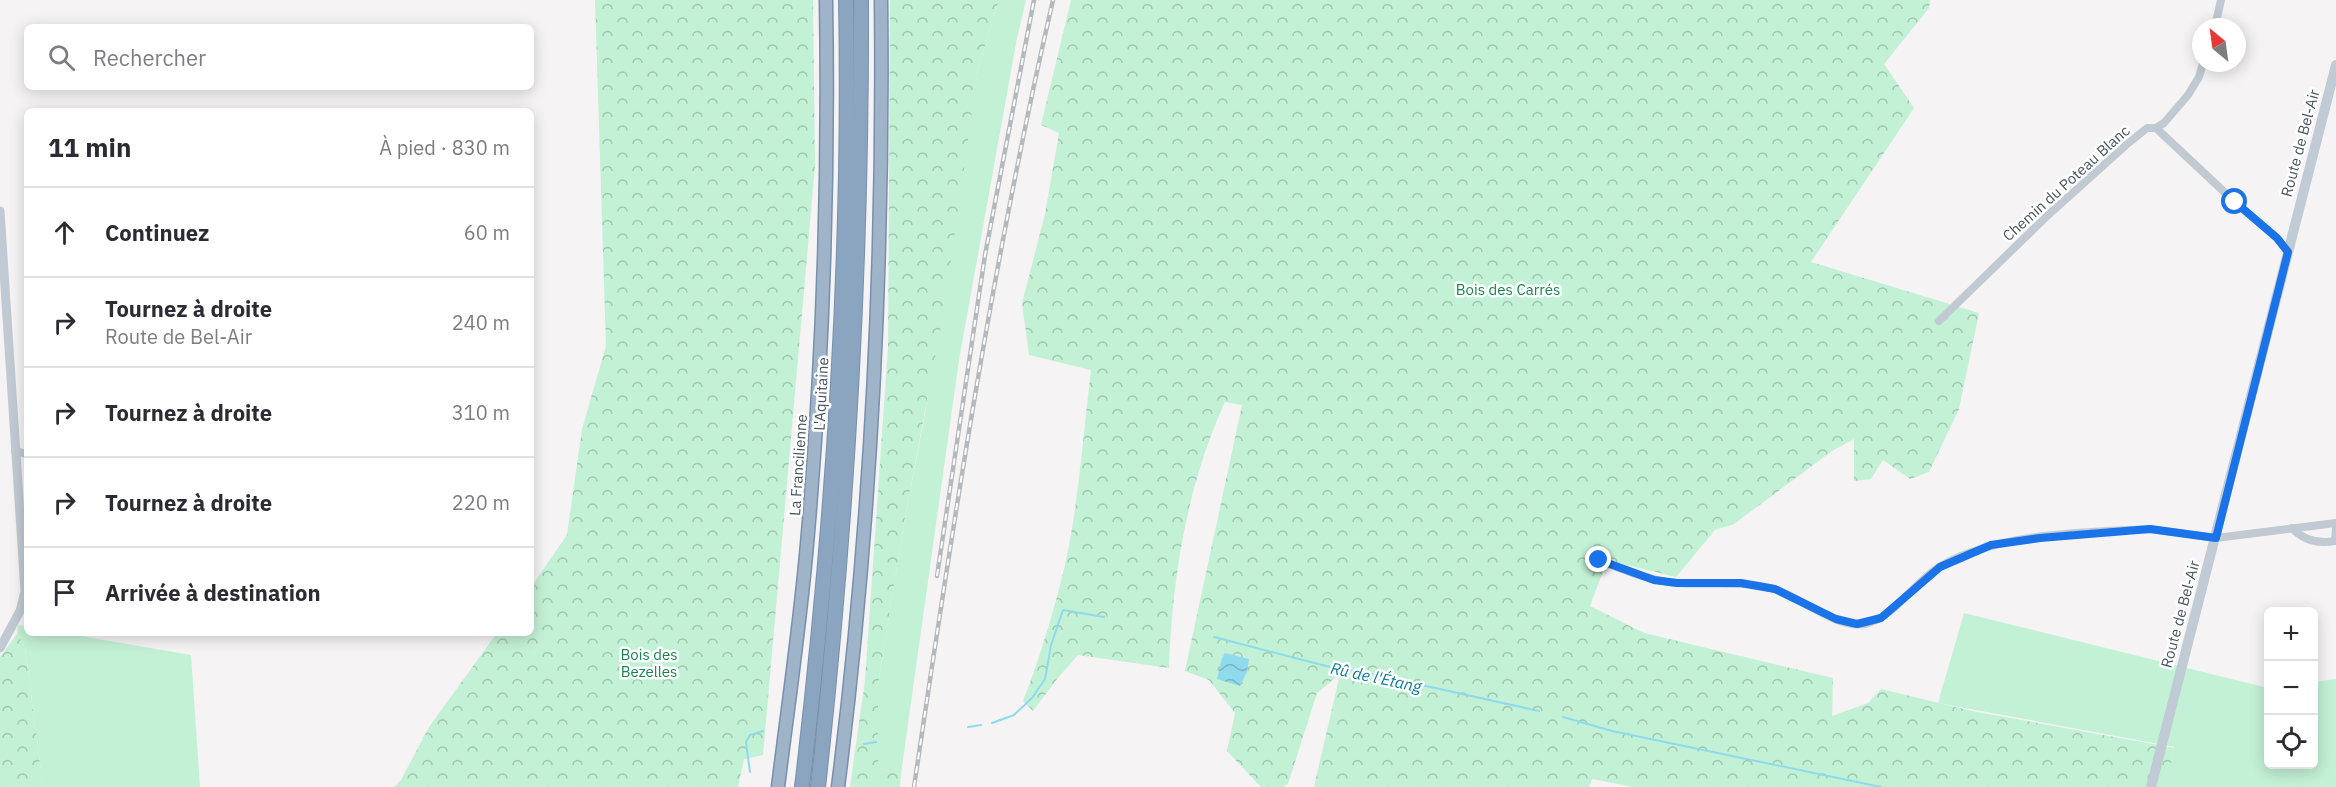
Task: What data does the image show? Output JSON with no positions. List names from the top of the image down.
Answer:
{
  "streets": {
    "highway": ["L'Aquitaine", "La Francilienne"],
    "main road": ["Route de Bel-Air"],
    "street": ["Chemin du Poteau Blanc"]
  },
  "water": ["Rû de l'Étang"],
  "parks": ["Bois des Carrés", "Bois des Bezelles"],
  "north": "top left",
  "page": {
    "search": "Rechercher",
    "heading": ["11 min", "À pied · 830 m"],
    "list": [
      ["Continuez", "60 m"],
      ["Tournez à droite", "Route de Bel-Air", "240 m"],
      ["Tournez à droite", "310 m"],
      ["Tournez à droite", "220 m"],
      "Arrivée à destination"
    ],
    "map_buttons": ["+", "−"]
  }
}
